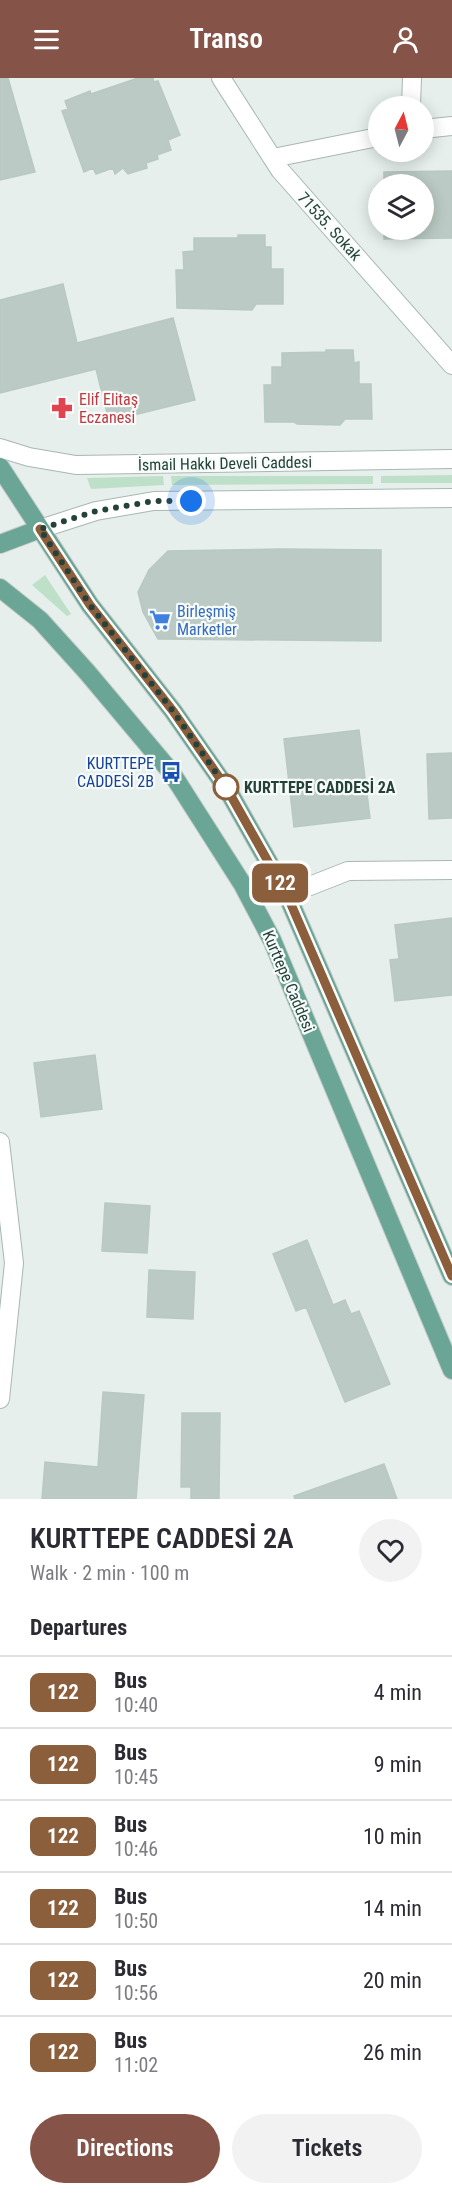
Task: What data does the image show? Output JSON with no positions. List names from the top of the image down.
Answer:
{
  "streets": {
    "main road": ["Kurttepe Caddesi"],
    "street": ["71535. Sokak", "İsmail Hakkı Develi Caddesi"]
  },
  "places": {
    "pharmacy": ["Elif Elitaş Eczanesi"],
    "supermarket": ["Birleşmiş Marketler"],
    "bus stop": ["KURTTEPE CADDESİ 2B"],
    "other": ["KURTTEPE CADDESİ 2A"]
  },
  "lines": ["bus line 122"],
  "north": "top",
  "page": {
    "header": "Transo",
    "on_map": "122",
    "heading": [
      ["KURTTEPE CADDESİ 2A", "Walk · 2 min · 100 m"],
      "Departures"
    ],
    "list": [
      {
        "mark": "122",
        "name": "Bus",
        "note": "10:40",
        "value": "4 min"
      },
      {
        "mark": "122",
        "name": "Bus",
        "note": "10:45",
        "value": "9 min"
      },
      {
        "mark": "122",
        "name": "Bus",
        "note": "10:46",
        "value": "10 min"
      },
      {
        "mark": "122",
        "name": "Bus",
        "note": "10:50",
        "value": "14 min"
      },
      {
        "mark": "122",
        "name": "Bus",
        "note": "10:56",
        "value": "20 min"
      },
      {
        "mark": "122",
        "name": "Bus",
        "note": "11:02",
        "value": "26 min"
      }
    ],
    "buttons": ["Directions", "Tickets"]
  }
}
